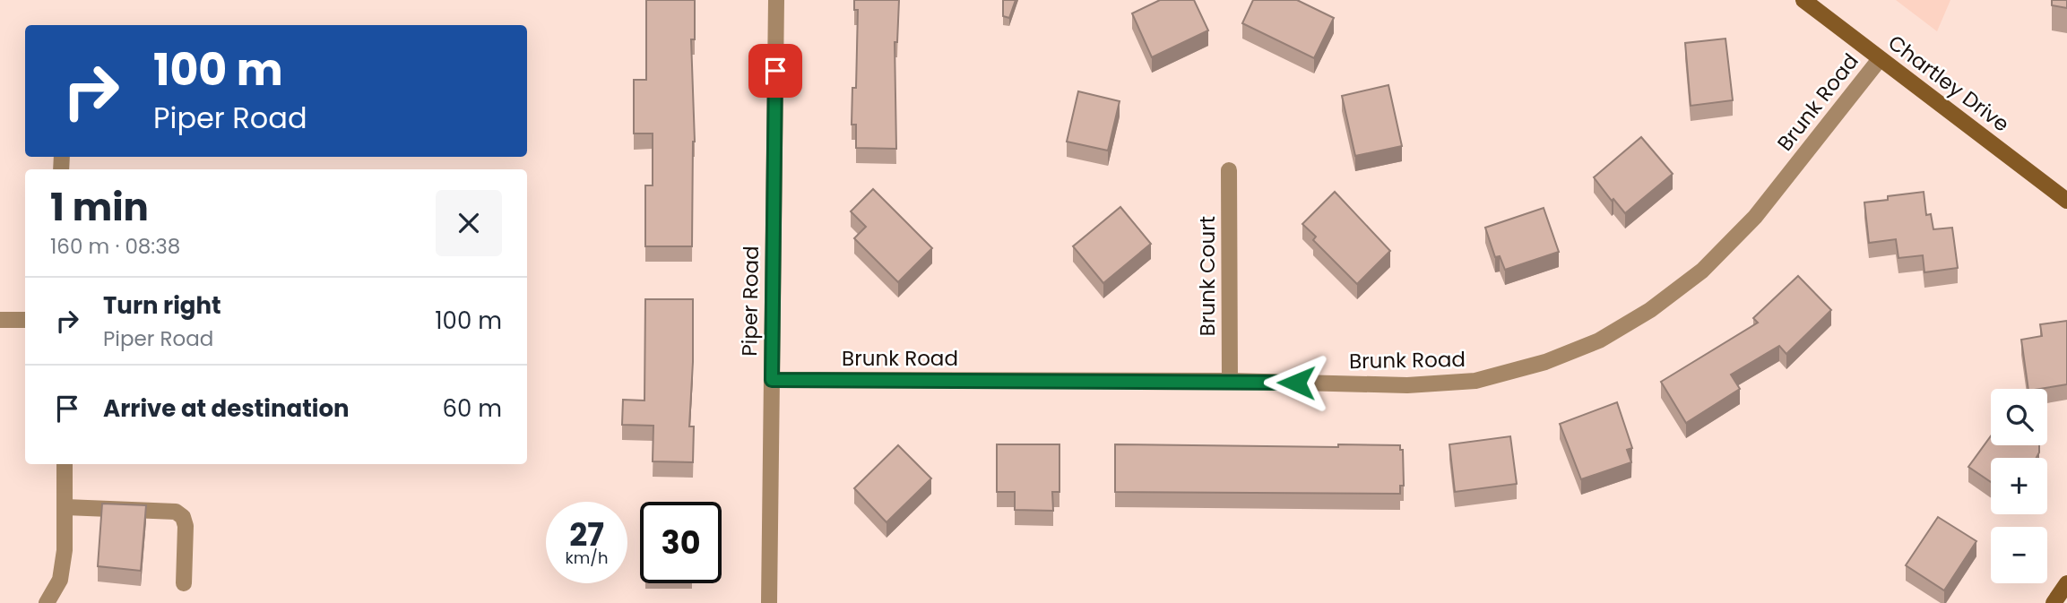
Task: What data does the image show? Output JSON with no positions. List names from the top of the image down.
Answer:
{
  "streets": {
    "street": [
      "Chartley Drive",
      "Brunk Road",
      "Brunk Court",
      "Piper Road"
    ]
  },
  "crossings": [
    ["Chartley Drive", "Brunk Road"],
    ["Brunk Road", "Brunk Court"],
    ["Brunk Road", "Piper Road"]
  ],
  "page": {
    "turn": ["100 m", "Piper Road"],
    "heading": ["1 min", "160 m · 08:38"],
    "list": [
      {
        "name": "Turn right",
        "note": "Piper Road",
        "value": "100 m"
      },
      {
        "name": "Arrive at destination",
        "value": "60 m"
      }
    ],
    "map_buttons": ["+", "−"],
    "speed": "27 km/h",
    "limit": "30"
  }
}
